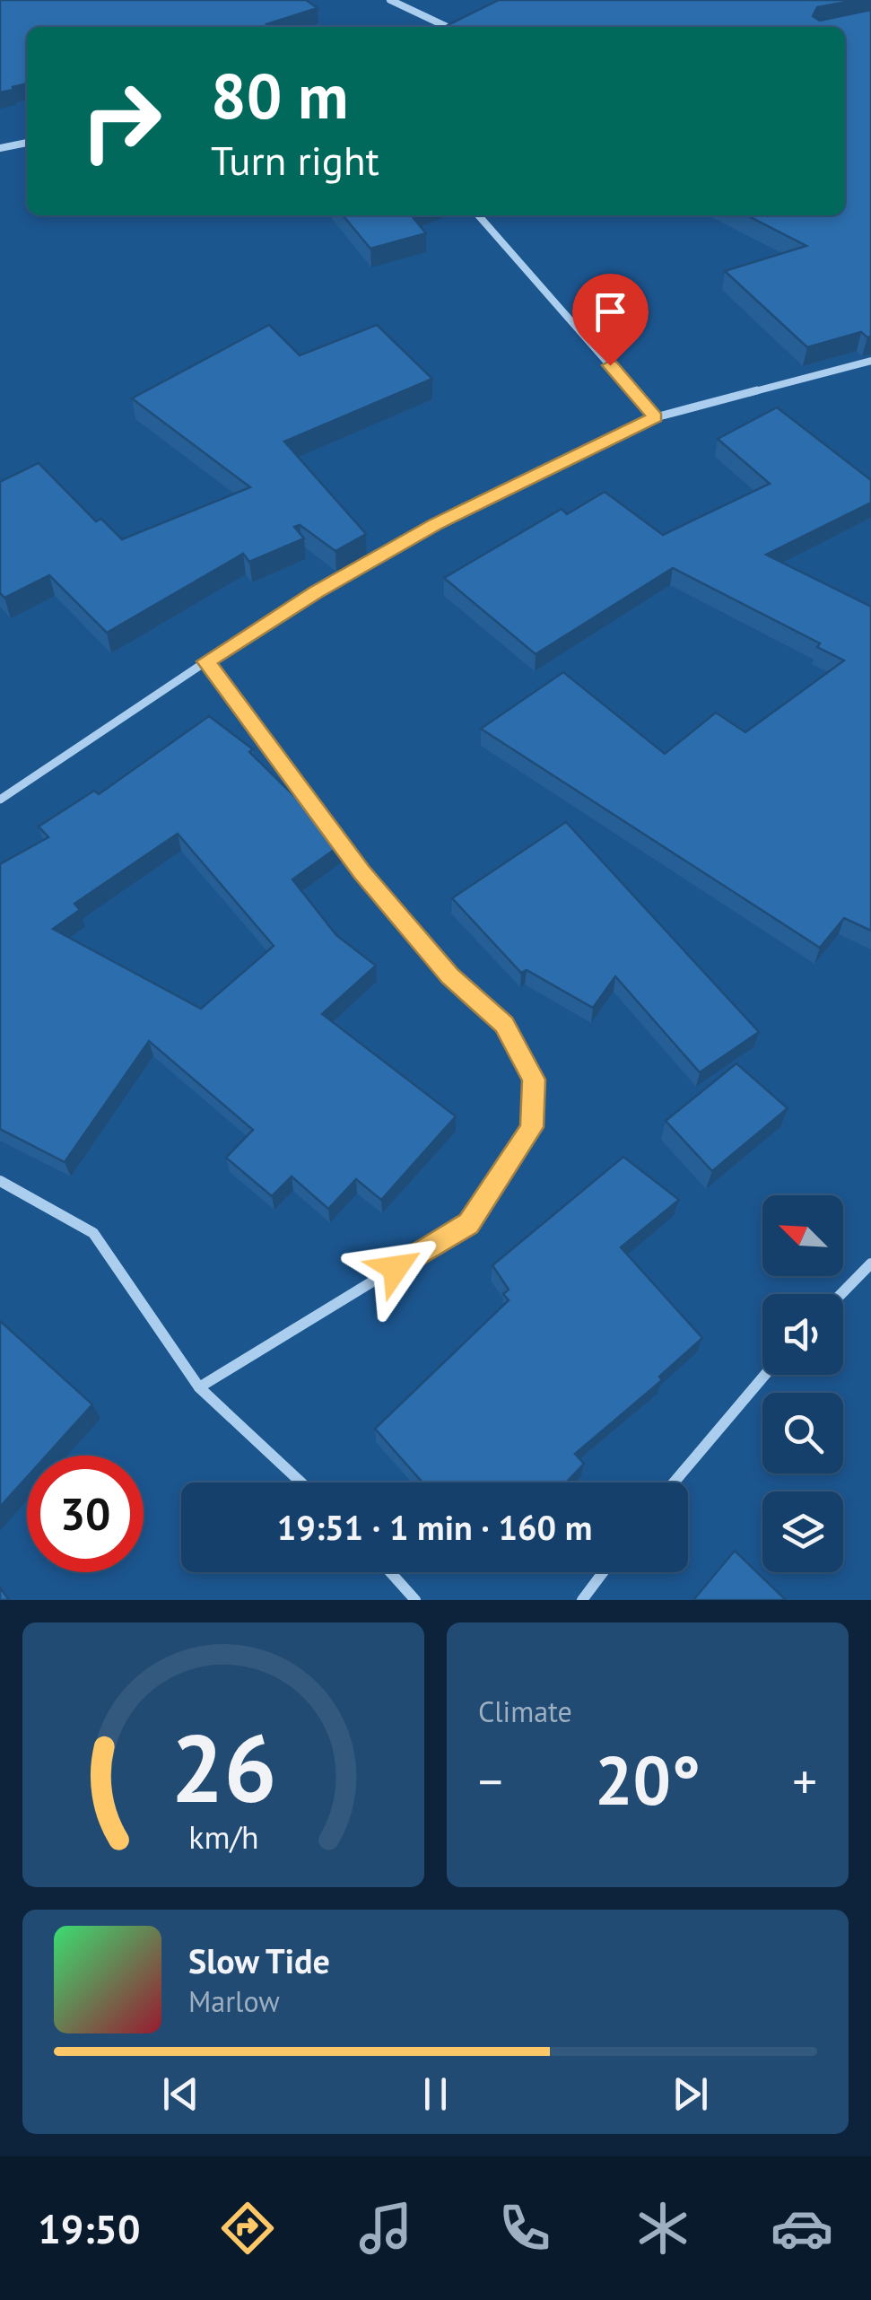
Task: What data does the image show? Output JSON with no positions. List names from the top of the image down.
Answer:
{
  "north": "top left",
  "page": {
    "turn": ["80 m", "Turn right"],
    "limit": "30",
    "trip": "19:51 · 1 min · 160 m",
    "tile": "Climate",
    "heat": ["−", "20°", "+"],
    "song": ["Slow Tide", "Marlow"],
    "tabs": "19:50",
    "gauge": ["26", "km/h"]
  }
}
